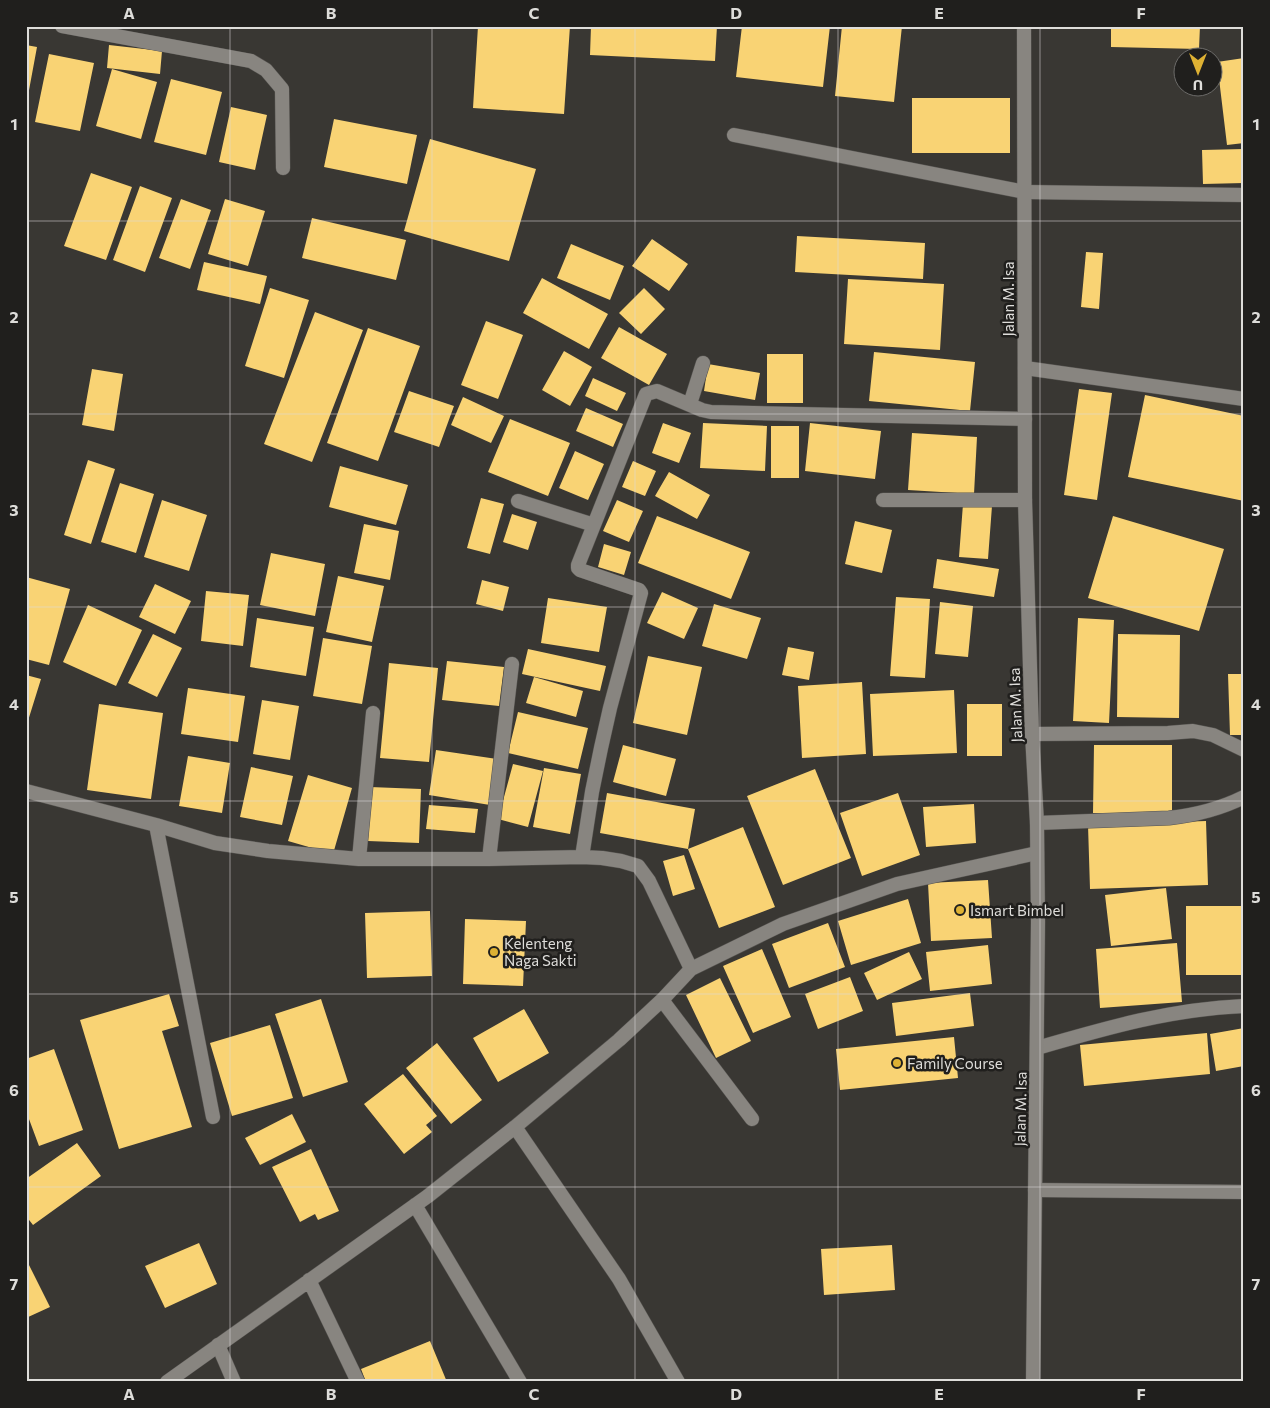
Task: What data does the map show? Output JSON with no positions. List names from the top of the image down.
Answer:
{
  "streets": {
    "street": ["Jalan M. Isa"]
  },
  "places": ["Ismart Bimbel", "Kelenteng Naga Sakti", "Family Course"],
  "north": "bottom",
  "grid": {
    "columns": [
      "A",
      "B",
      "C",
      "D",
      "E",
      "F"
    ],
    "rows": [
      "1",
      "2",
      "3",
      "4",
      "5",
      "6",
      "7"
    ]
  }
}
